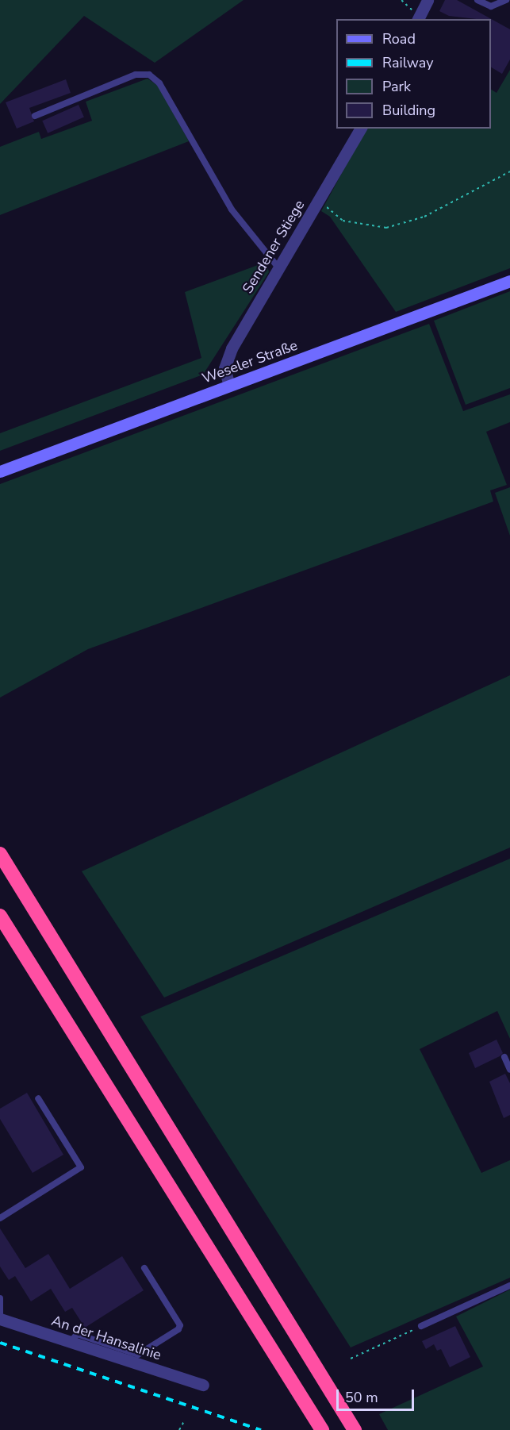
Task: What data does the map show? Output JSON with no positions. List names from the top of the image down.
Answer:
{
  "streets": {
    "main road": ["Weseler Straße"],
    "street": ["Sendener Stiege", "An der Hansalinie"]
  },
  "crossings": [
    ["Sendener Stiege", "Weseler Straße"]
  ],
  "legend": [
    "Road",
    "Railway",
    "Park",
    "Building"
  ],
  "scale_bar": "50 m"
}
